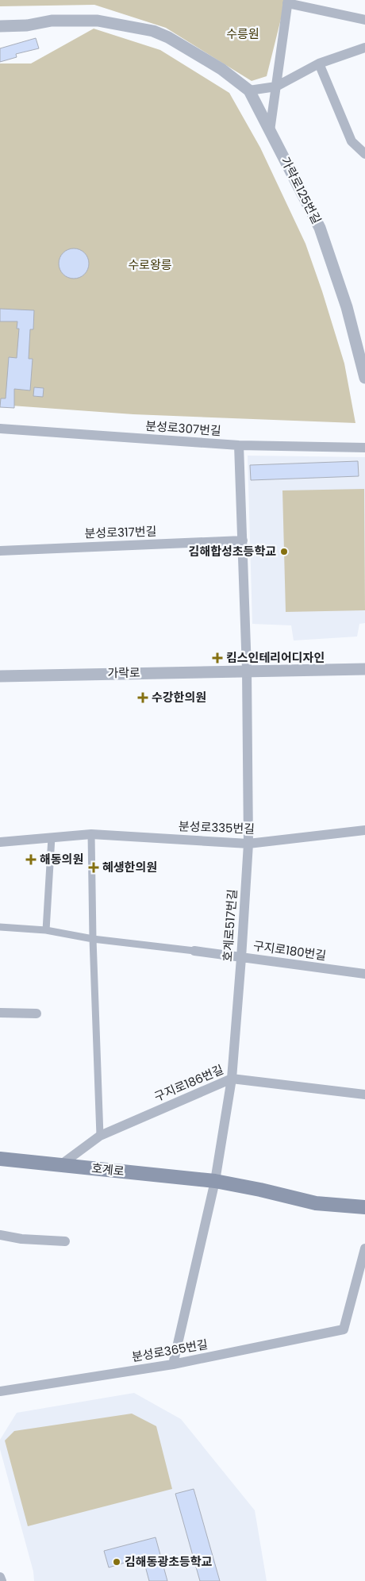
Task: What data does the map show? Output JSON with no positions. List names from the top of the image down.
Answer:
{
  "streets": {
    "main road": ["호계로"],
    "street": [
      "가락로125번길",
      "분성로307번길",
      "분성로317번길",
      "가락로",
      "분성로335번길",
      "호계로517번길",
      "구지로180번길",
      "구지로186번길",
      "분성로365번길"
    ]
  },
  "crossings": [
    ["가락로", "호계로517번길"],
    ["분성로335번길", "호계로517번길"],
    ["호계로517번길", "구지로180번길"],
    ["호계로517번길", "구지로186번길"],
    ["호계로517번길", "호계로"],
    ["구지로186번길", "호계로"]
  ],
  "parks": ["수릉원", "수로왕릉"],
  "places": {
    "other": ["김해합성초등학교", "김해동광초등학교"],
    "health": [
      "킴스인테리어디자인",
      "수강한의원",
      "해동의원",
      "혜생한의원"
    ]
  }
}
